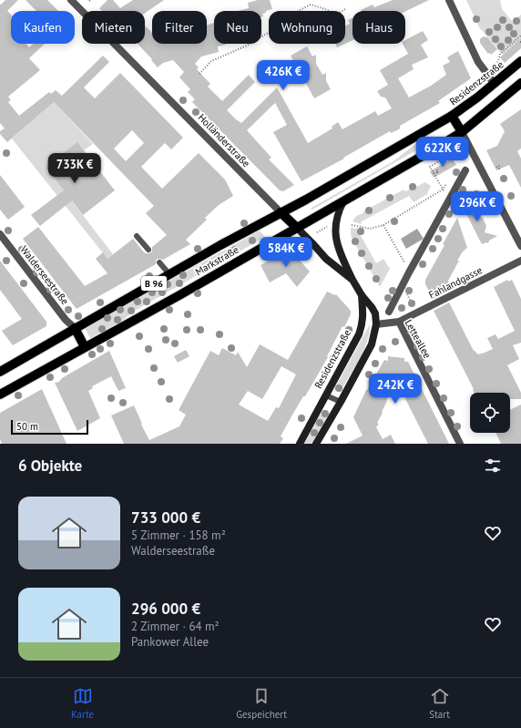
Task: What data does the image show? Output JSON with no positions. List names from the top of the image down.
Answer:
{
  "streets": {
    "main road": [
      "Residenzstraße",
      "Holländerstraße",
      "Markstraße",
      "B 96"
    ],
    "street": ["Walderseestraße", "Fahlandgasse", "Letteallee"]
  },
  "crossings": [
    ["Residenzstraße", "Holländerstraße"],
    ["Residenzstraße", "Markstraße"],
    ["Residenzstraße", "B 96"],
    ["Holländerstraße", "Markstraße"],
    ["Markstraße", "Walderseestraße"],
    ["Markstraße", "B 96"],
    ["Fahlandgasse", "Letteallee"]
  ],
  "scale_bar": "50 m",
  "page": {
    "chip": [
      "Kaufen",
      "Mieten",
      "Filter",
      "Neu",
      "Wohnung",
      "Haus"
    ],
    "price": [
      "426K €",
      "622K €",
      "733K €",
      "296K €",
      "584K €",
      "242K €"
    ],
    "scale": "50 m",
    "heading": "6 Objekte",
    "list": [
      {
        "name": "733 000 €",
        "note": "5 Zimmer · 158 m² · Walderseestraße"
      },
      {
        "name": "296 000 €",
        "note": "2 Zimmer · 64 m² · Pankower Allee"
      }
    ],
    "tabs": ["Karte", "Gespeichert", "Start"]
  }
}
